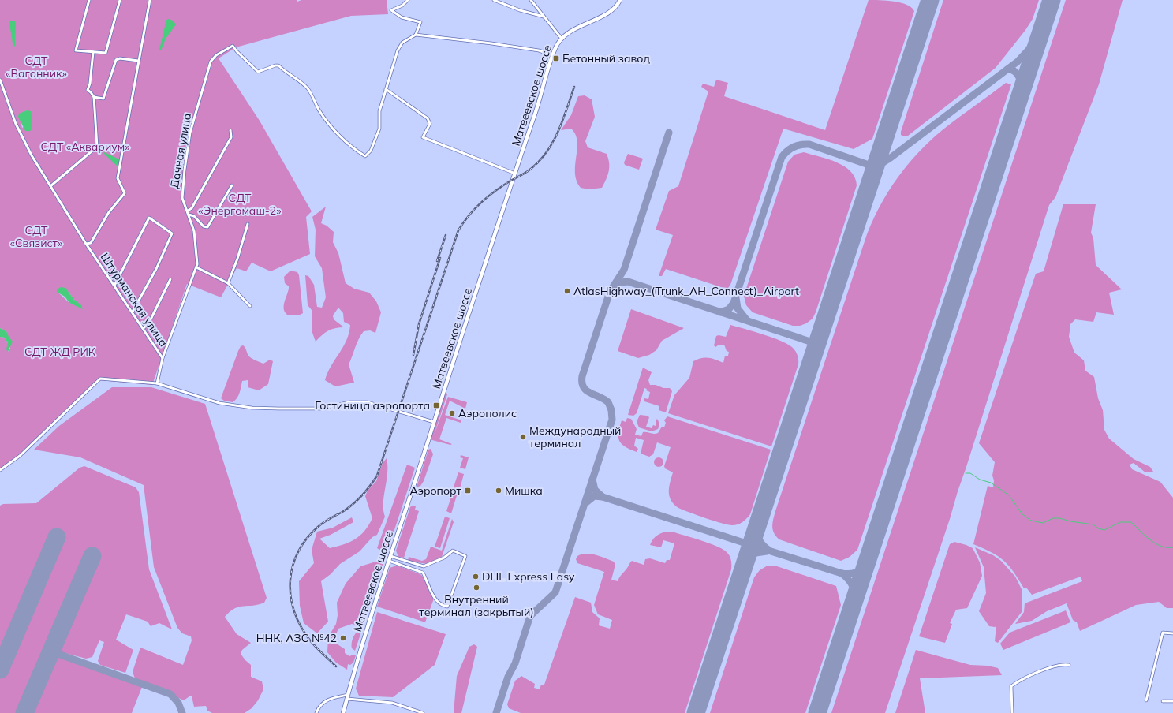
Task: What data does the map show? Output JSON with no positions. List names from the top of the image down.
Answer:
{
  "streets": {
    "main road": ["Матвеевское шоссе"],
    "street": ["Дачная улица", "Штурманская улица"]
  },
  "crossings": [
    ["Дачная улица", "Штурманская улица"]
  ],
  "parks": [
    "СДТ «Вагонник»",
    "СДТ «Аквариум»",
    "СДТ «Энергомаш-2»",
    "СДТ «Связист»",
    "СДТ ЖД РИК"
  ],
  "places": {
    "transit": ["Бетонный завод", "Гостиница аэропорта", "Аэропорт"],
    "other": [
      "AtlasHighway_(Trunk_AH_Connect)_Airport",
      "Аэрополис",
      "Международный терминал",
      "Мишка",
      "DHL Express Easy",
      "Внутренний терминал (закрытый)",
      "ННК, АЗС №42"
    ]
  }
}
